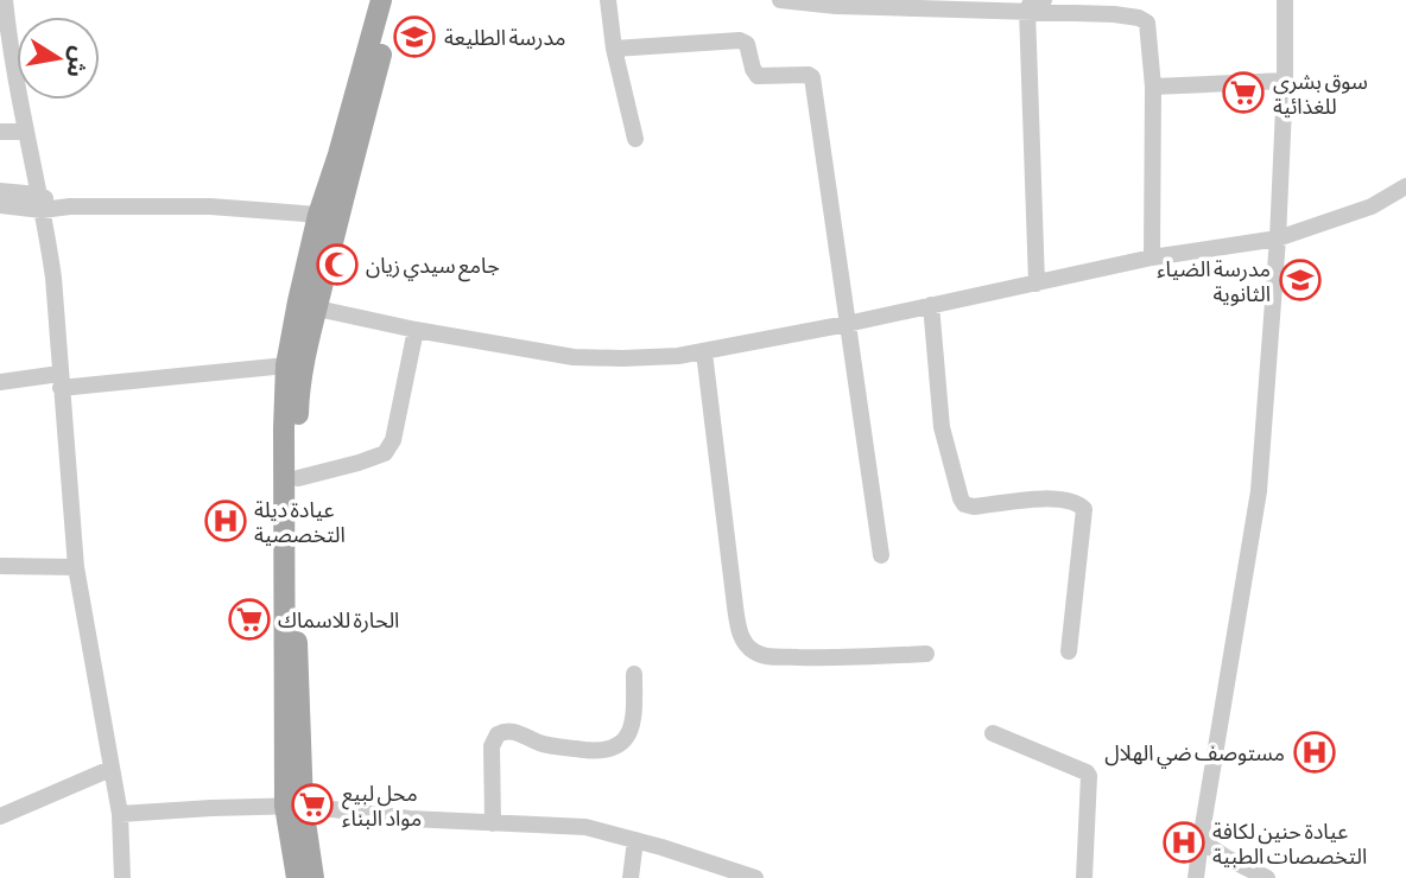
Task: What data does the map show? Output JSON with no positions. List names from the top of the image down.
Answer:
{
  "places": {
    "school or university": ["مدرسة الطليعة", "مدرسة الضياء الثانوية"],
    "supermarket": ["سوق بشرى للغذائية", "الحارة للاسماك", "محل لبيع مواد البناء"],
    "mosque": ["جامع سيدي زيان"],
    "hospital": ["عيادة ديلة التخصصية", "مستوصف ضي الهلال", "عيادة حنين لكافة التخصصات الطبية"]
  },
  "north": "right"
}
